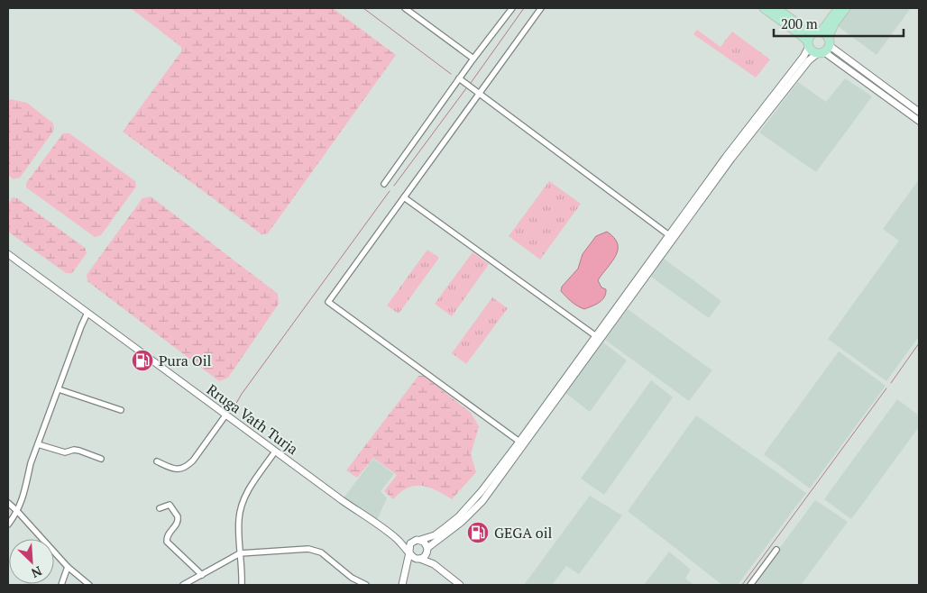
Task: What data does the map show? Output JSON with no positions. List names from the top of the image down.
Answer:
{
  "streets": {
    "street": ["Rruga Vath Turja"]
  },
  "places": {
    "fuel station": ["Pura Oil", "GEGA oil"]
  },
  "scale_bar": "200 m",
  "north": "bottom right"
}
